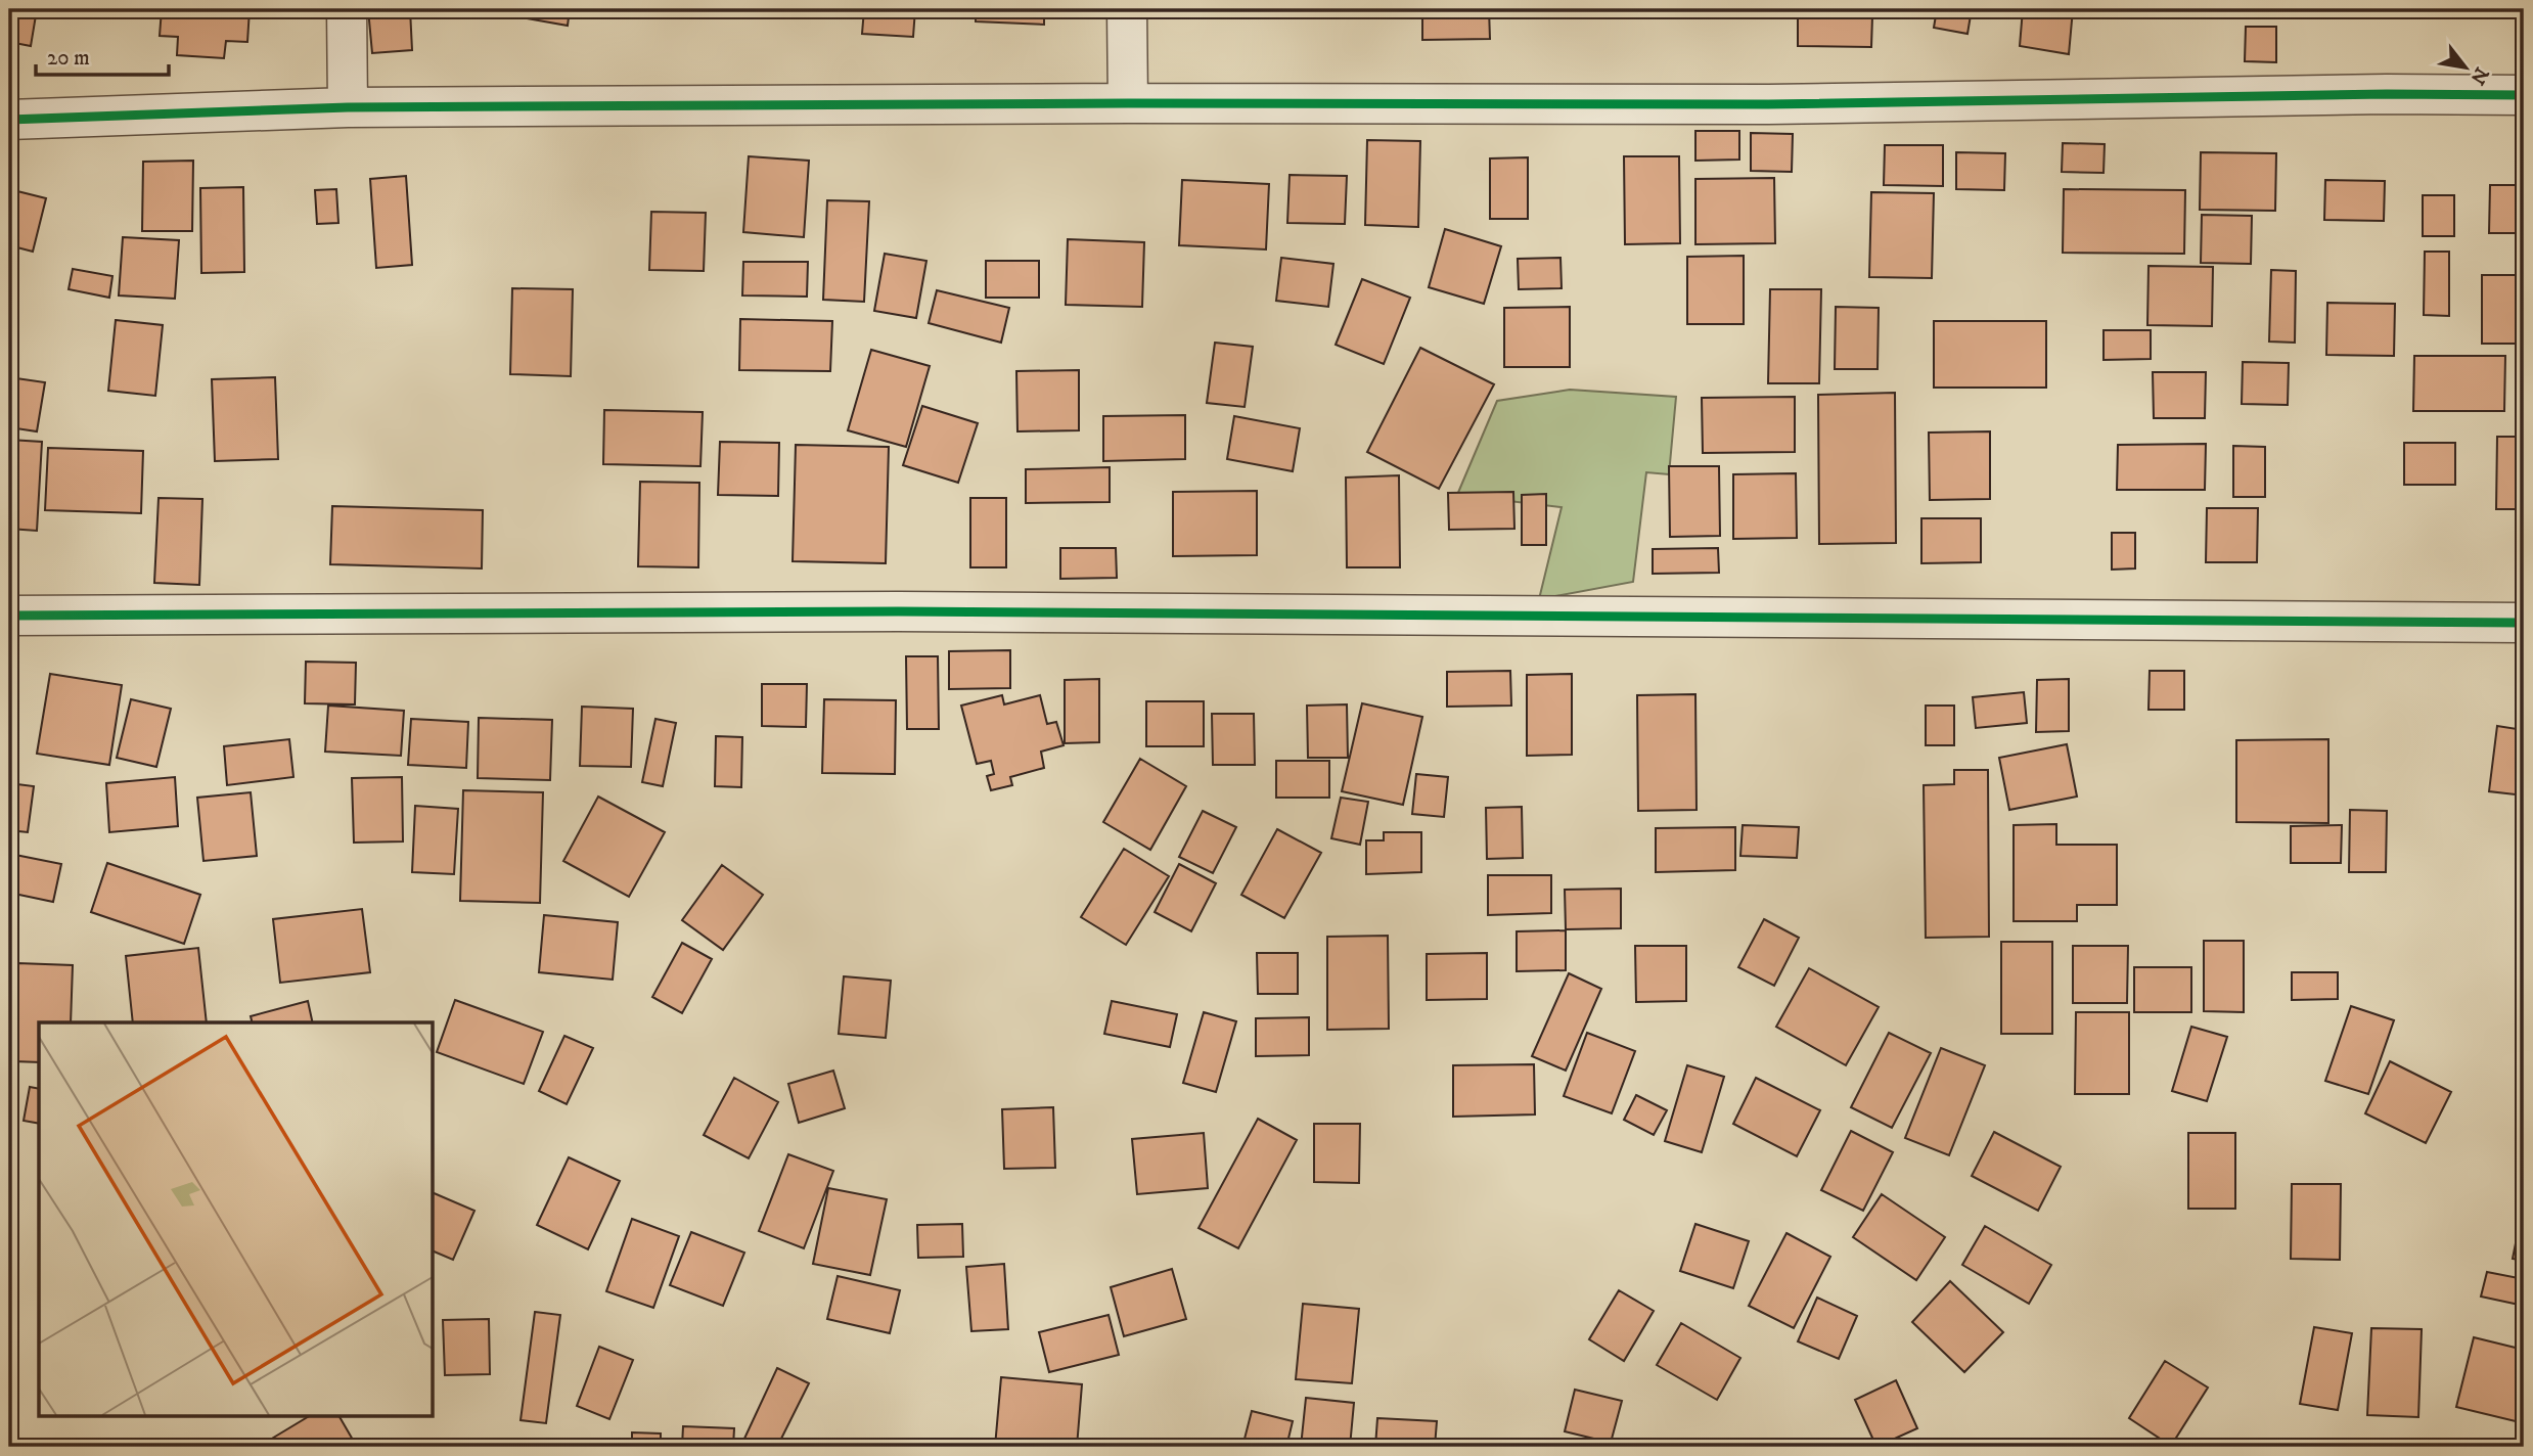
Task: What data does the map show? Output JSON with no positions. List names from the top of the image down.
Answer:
{
  "scale_bar": "20 m",
  "north": "bottom right"
}
